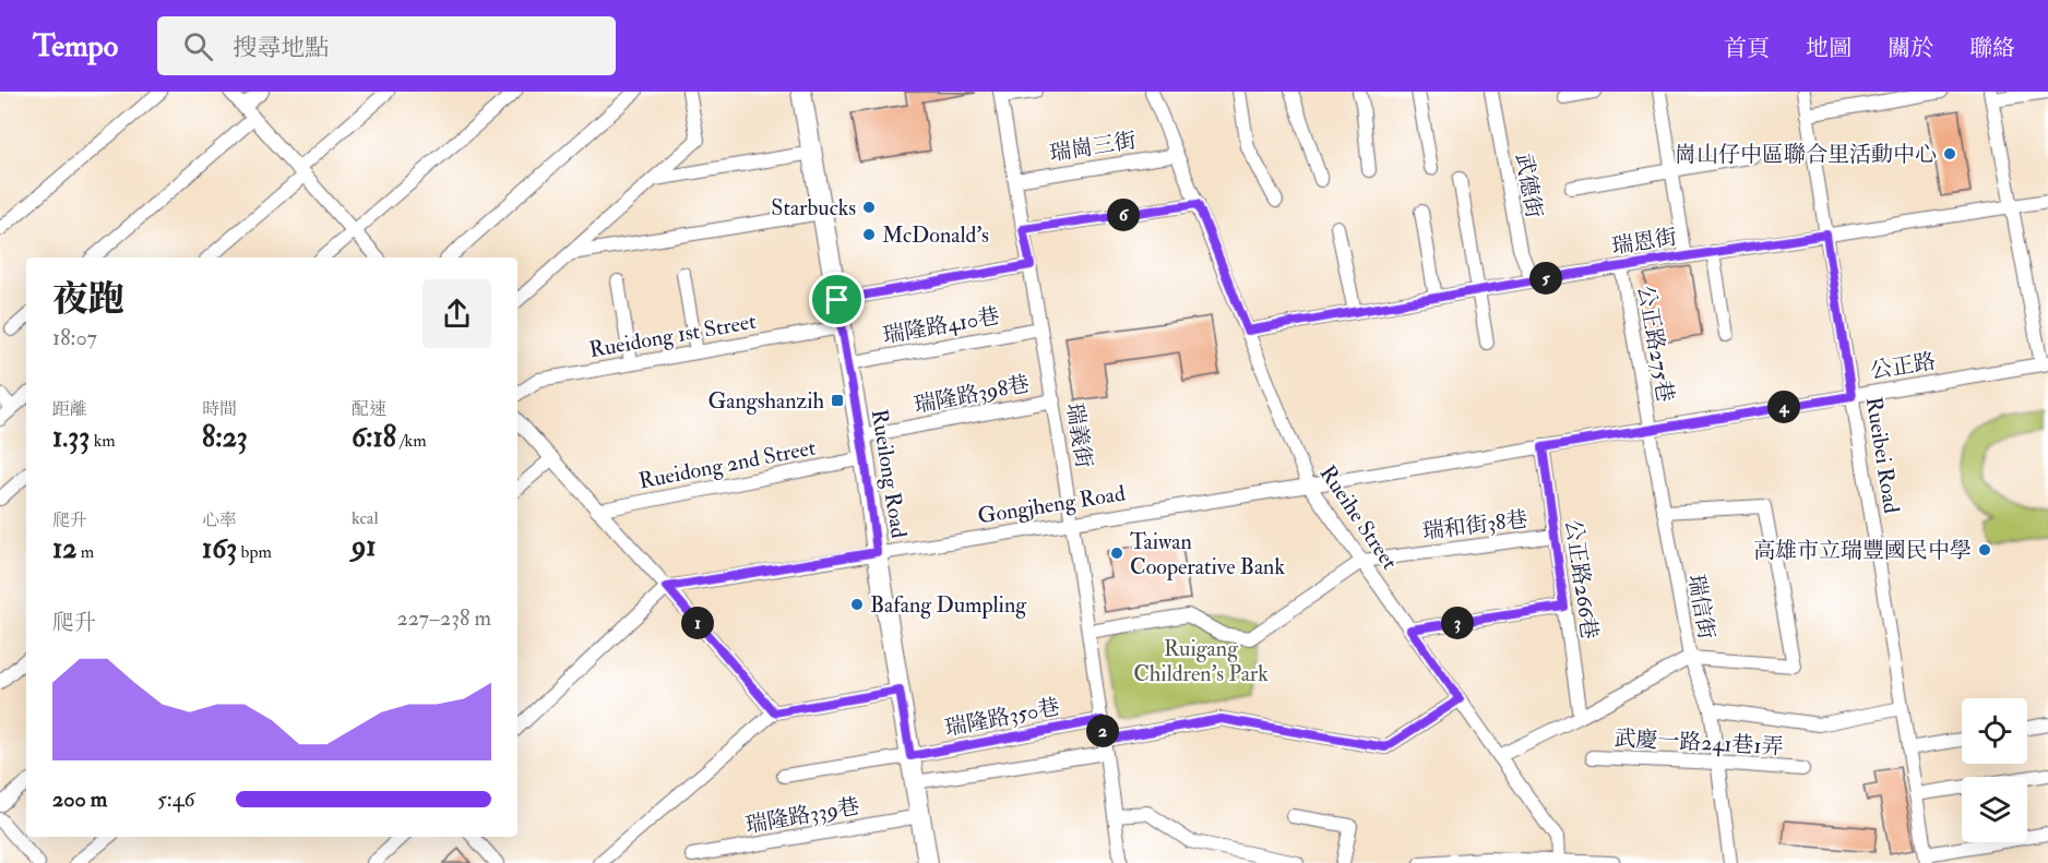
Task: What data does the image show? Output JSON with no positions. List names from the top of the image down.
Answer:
{
  "streets": {
    "street": [
      "瑞崗三街",
      "武德街",
      "瑞恩街",
      "瑞隆路410巷",
      "Rueidong 1st Street",
      "公正路275巷",
      "公正路",
      "瑞隆路398巷",
      "瑞義街",
      "Rueibei Road",
      "Rueidong 2nd Street",
      "Rueilong Road",
      "Gongjheng Road",
      "Rueihe Street",
      "瑞和街38巷",
      "公正路266巷",
      "瑞信街",
      "瑞隆路350巷",
      "武慶一路241巷1弄",
      "瑞隆路339巷"
    ]
  },
  "crossings": [
    ["瑞崗三街", "瑞義街"],
    ["瑞崗三街", "Rueihe Street"],
    ["武德街", "瑞恩街"],
    ["瑞恩街", "公正路275巷"],
    ["瑞恩街", "Rueibei Road"],
    ["瑞恩街", "Rueihe Street"],
    ["瑞隆路410巷", "瑞義街"],
    ["瑞隆路410巷", "Rueilong Road"],
    ["Rueidong 1st Street", "Rueilong Road"],
    ["公正路275巷", "公正路"],
    ["公正路275巷", "Gongjheng Road"],
    ["公正路275巷", "瑞信街"],
    ["公正路", "Rueibei Road"],
    ["公正路", "Gongjheng Road"],
    ["公正路", "瑞信街"],
    ["瑞隆路398巷", "瑞義街"],
    ["瑞隆路398巷", "Rueilong Road"],
    ["瑞義街", "Gongjheng Road"],
    ["瑞義街", "瑞隆路350巷"],
    ["Rueidong 2nd Street", "Rueilong Road"],
    ["Rueilong Road", "Gongjheng Road"],
    ["Rueilong Road", "瑞隆路350巷"],
    ["Rueilong Road", "瑞隆路339巷"],
    ["Gongjheng Road", "Rueihe Street"],
    ["Gongjheng Road", "公正路266巷"],
    ["Gongjheng Road", "瑞信街"],
    ["Rueihe Street", "瑞和街38巷"],
    ["Rueihe Street", "瑞信街"],
    ["瑞和街38巷", "公正路266巷"],
    ["公正路266巷", "瑞信街"]
  ],
  "parks": ["Ruigang Children's Park"],
  "places": {
    "other": [
      "崗山仔中區聯合里活動中心",
      "Starbucks",
      "McDonald's",
      "高雄市立瑞豐國民中學",
      "Taiwan Cooperative Bank",
      "Bafang Dumpling"
    ],
    "transit": ["Gangshanzih"]
  },
  "page": {
    "header": "Tempo",
    "search": "搜尋地點",
    "nav": [
      "首頁",
      "地圖",
      "關於",
      "聯絡"
    ],
    "pins": [
      "6",
      "5",
      "4",
      "1",
      "3",
      "2"
    ],
    "heading": ["夜跑", "18:07"],
    "stats": [
      ["距離", "1.33 km"],
      ["時間", "8:23"],
      ["配速", "6:18 /km"],
      ["爬升", "12 m"],
      ["心率", "163 bpm"],
      ["kcal", "91"]
    ],
    "chart": ["爬升", "227–238 m"],
    "list": [
      {
        "name": "200 m",
        "note": "5:46"
      }
    ]
  }
}
